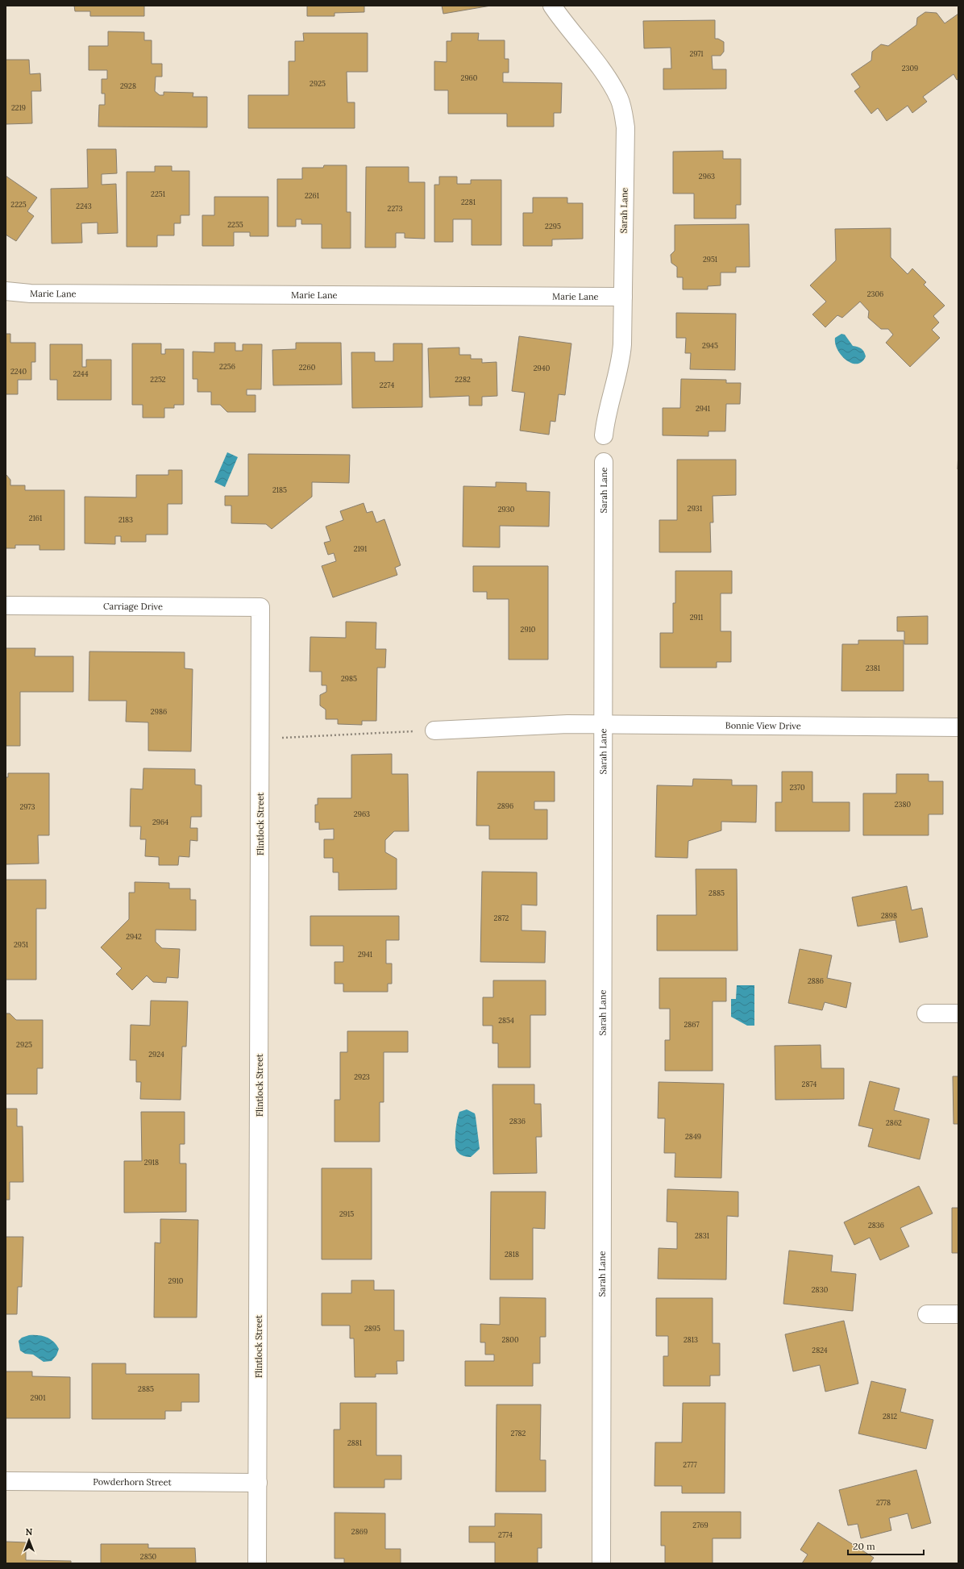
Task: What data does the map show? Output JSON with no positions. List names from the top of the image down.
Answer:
{
  "streets": {
    "street": [
      "Sarah Lane",
      "Marie Lane",
      "Carriage Drive",
      "Bonnie View Drive",
      "Flintlock Street",
      "Powderhorn Street"
    ]
  },
  "crossings": [
    ["Sarah Lane", "Marie Lane"],
    ["Sarah Lane", "Bonnie View Drive"],
    ["Carriage Drive", "Flintlock Street"],
    ["Flintlock Street", "Powderhorn Street"]
  ],
  "house_numbers": [
    "2971",
    "2309",
    "2960",
    "2925",
    "2928",
    "2219",
    "2963",
    "2251",
    "2261",
    "2281",
    "2225",
    "2243",
    "2273",
    "2255",
    "2295",
    "2951",
    "2306",
    "2945",
    "2256",
    "2260",
    "2940",
    "2240",
    "2244",
    "2252",
    "2282",
    "2274",
    "2941",
    "2185",
    "2931",
    "2930",
    "2161",
    "2183",
    "2191",
    "2911",
    "2910",
    "2381",
    "2985",
    "2986",
    "2370",
    "2380",
    "2896",
    "2973",
    "2963",
    "2964",
    "2885",
    "2898",
    "2872",
    "2942",
    "2951",
    "2941",
    "2886",
    "2854",
    "2867",
    "2925",
    "2924",
    "2923",
    "2874",
    "2836",
    "2862",
    "2849",
    "2918",
    "2915",
    "2836",
    "2831",
    "2818",
    "2910",
    "2830",
    "2895",
    "2800",
    "2813",
    "2824",
    "2885",
    "2901",
    "2812",
    "2782",
    "2881",
    "2777",
    "2778",
    "2769",
    "2869",
    "2774",
    "2850"
  ],
  "scale_bar": "20 m",
  "north": "top"
}
